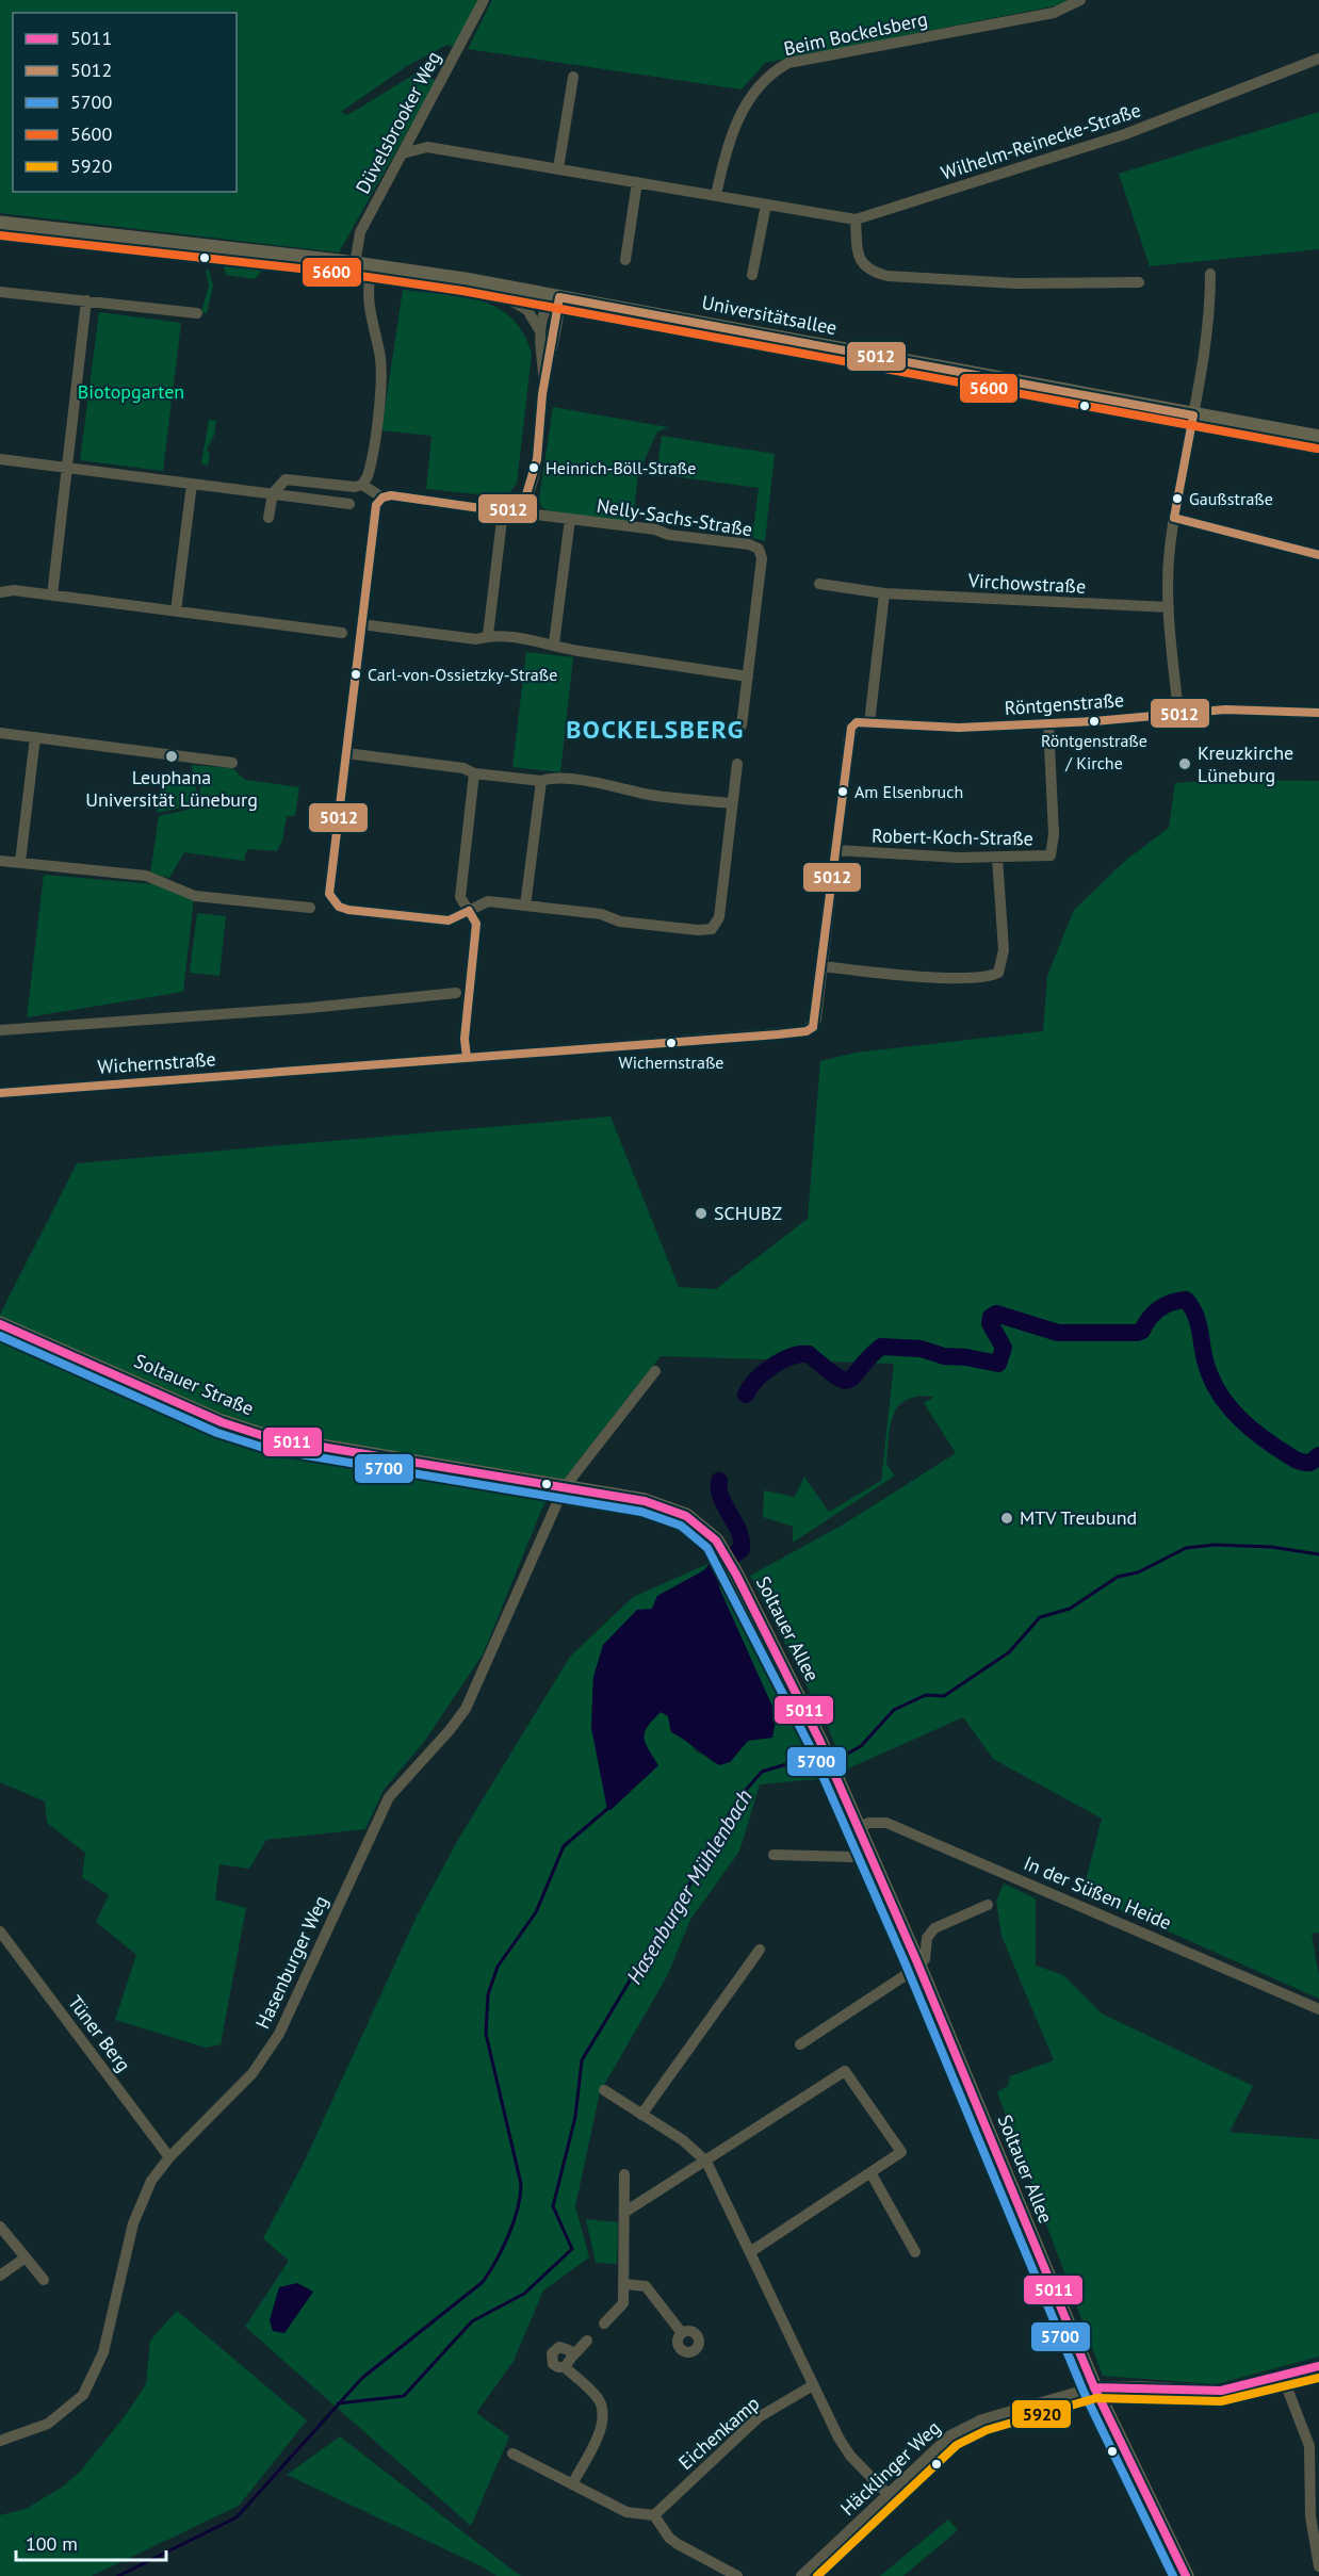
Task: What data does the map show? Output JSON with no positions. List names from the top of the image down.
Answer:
{
  "streets": {
    "street": [
      "Beim Bockelsberg",
      "Düvelsbrooker Weg",
      "Wilhelm-Reinecke-Straße",
      "Universitätsallee",
      "Nelly-Sachs-Straße",
      "Virchowstraße",
      "Röntgenstraße",
      "Robert-Koch-Straße",
      "Wichernstraße",
      "Soltauer Straße",
      "Soltauer Allee",
      "In der Süßen Heide",
      "Hasenburger Weg",
      "Tüner Berg",
      "Eichenkamp",
      "Häcklinger Weg"
    ]
  },
  "crossings": [
    ["Beim Bockelsberg", "Wilhelm-Reinecke-Straße"],
    ["Düvelsbrooker Weg", "Wilhelm-Reinecke-Straße"],
    ["Düvelsbrooker Weg", "Universitätsallee"],
    ["Röntgenstraße", "Robert-Koch-Straße"],
    ["Soltauer Straße", "Soltauer Allee"],
    ["Soltauer Straße", "Hasenburger Weg"],
    ["Soltauer Allee", "In der Süßen Heide"],
    ["Soltauer Allee", "Hasenburger Weg"],
    ["Soltauer Allee", "Häcklinger Weg"],
    ["Hasenburger Weg", "Tüner Berg"]
  ],
  "districts": ["BOCKELSBERG"],
  "water": ["Hasenburger Mühlenbach"],
  "parks": ["Biotopgarten"],
  "places": [
    "Heinrich-Böll-Straße",
    "Gaußstraße",
    "Carl-von-Ossietzky-Straße",
    "Röntgenstraße / Kirche",
    "Leuphana Universität Lüneburg",
    "Kreuzkirche Lüneburg",
    "Am Elsenbruch",
    "Wichernstraße",
    "SCHUBZ",
    "MTV Treubund"
  ],
  "lines": [
    "transit line 5600",
    "transit line 5012",
    "transit line 5011",
    "transit line 5700",
    "transit line 5920"
  ],
  "legend": [
    "5011",
    "5012",
    "5700",
    "5600",
    "5920"
  ],
  "scale_bar": "100 m"
}
